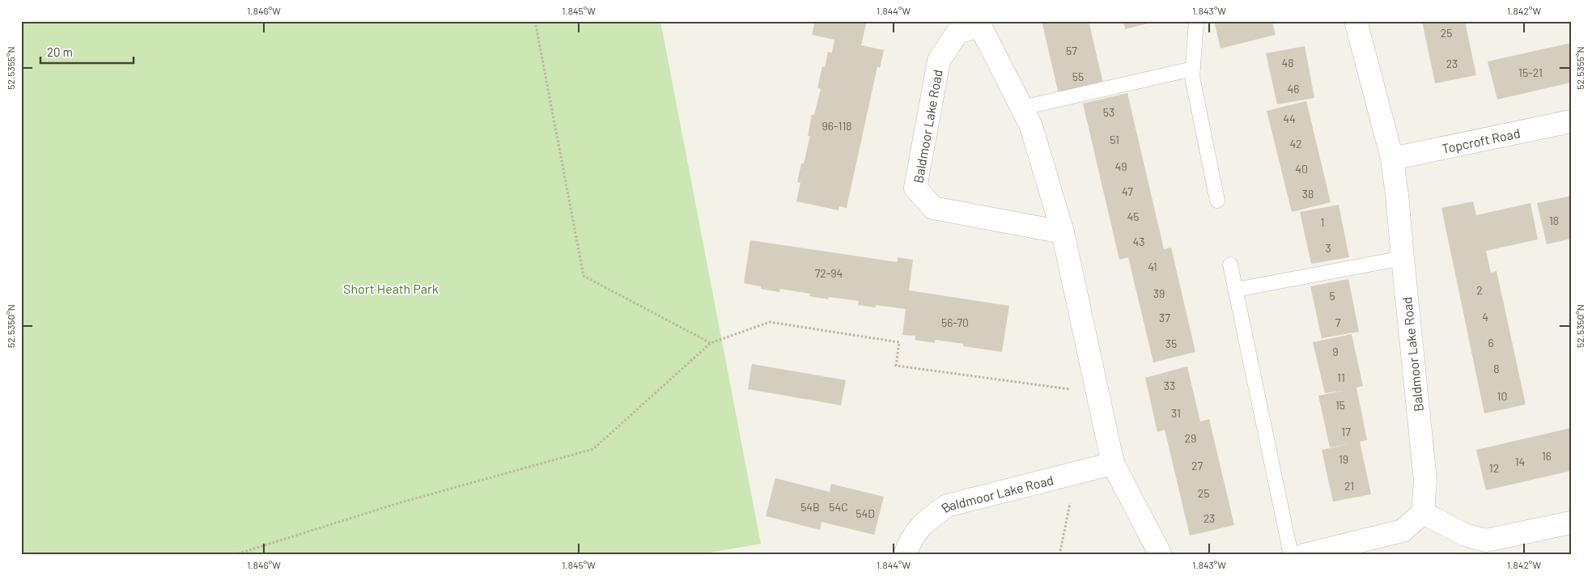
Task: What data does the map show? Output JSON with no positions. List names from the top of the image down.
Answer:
{
  "streets": {
    "street": ["Baldmoor Lake Road", "Topcroft Road"]
  },
  "crossings": [
    ["Baldmoor Lake Road", "Topcroft Road"]
  ],
  "parks": ["Short Heath Park"],
  "house_numbers": [
    "25",
    "57",
    "48",
    "23",
    "15-21",
    "55",
    "46",
    "53",
    "44",
    "96-118",
    "51",
    "42",
    "49",
    "40",
    "47",
    "38",
    "45",
    "18",
    "1",
    "43",
    "3",
    "41",
    "72-94",
    "2",
    "39",
    "5",
    "4",
    "37",
    "56-70",
    "7",
    "6",
    "35",
    "9",
    "8",
    "11",
    "33",
    "10",
    "15",
    "31",
    "17",
    "29",
    "16",
    "19",
    "14",
    "27",
    "12",
    "21",
    "25",
    "54B",
    "54C",
    "54D",
    "23"
  ],
  "scale_bar": "20 m",
  "coordinates": [
    "1.846°W",
    "1.845°W",
    "1.844°W",
    "1.843°W",
    "1.842°W",
    "52.5355°N",
    "52.5350°N"
  ]
}
